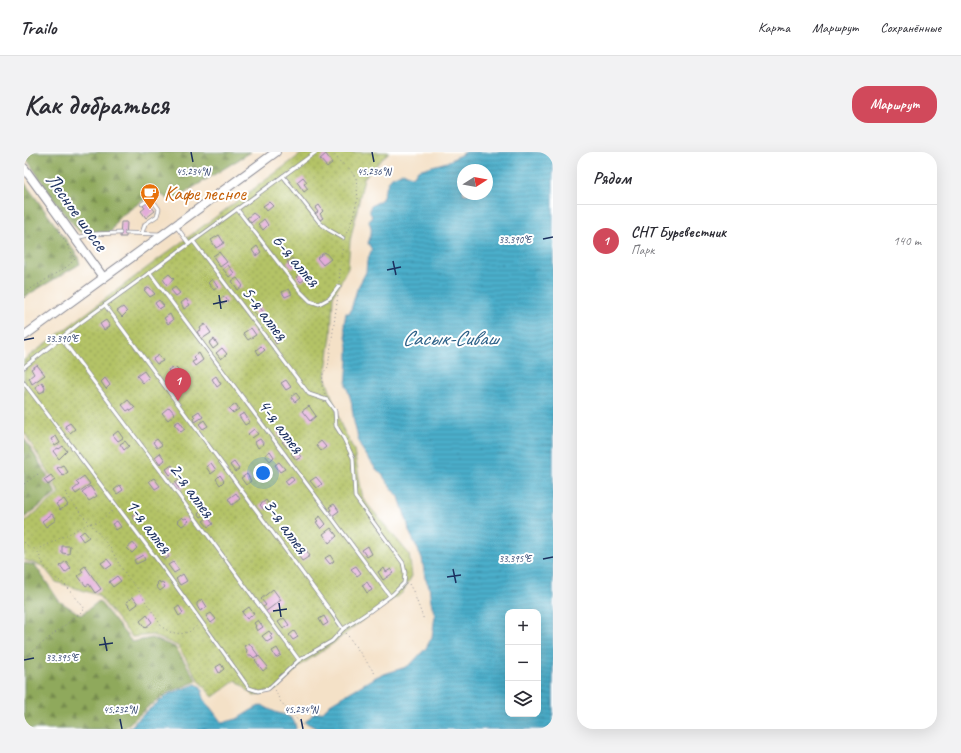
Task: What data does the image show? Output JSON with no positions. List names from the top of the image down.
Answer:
{
  "streets": {
    "main road": ["Лесное шоссе"],
    "lane": [
      "6-я аллея",
      "5-я аллея",
      "4-я аллея",
      "2-я аллея",
      "1-я аллея",
      "3-я аллея"
    ]
  },
  "water": ["Сасык-Сиваш"],
  "places": {
    "cafe": ["Кафе лесное"]
  },
  "north": "right",
  "page": {
    "header": "Trailo",
    "nav": ["Карта", "Маршрут", "Сохранённые"],
    "buttons": "Маршрут",
    "title": "Как добраться",
    "heading": "Рядом",
    "list": [
      {
        "mark": "1",
        "name": "СНТ Буревестник",
        "note": "Парк",
        "value": "140 m"
      }
    ],
    "pins": "1",
    "map_buttons": ["+", "−"]
  },
  "coordinates": [
    "45.234°N",
    "45.236°N",
    "33.390°E",
    "33.395°E",
    "45.232°N"
  ]
}
